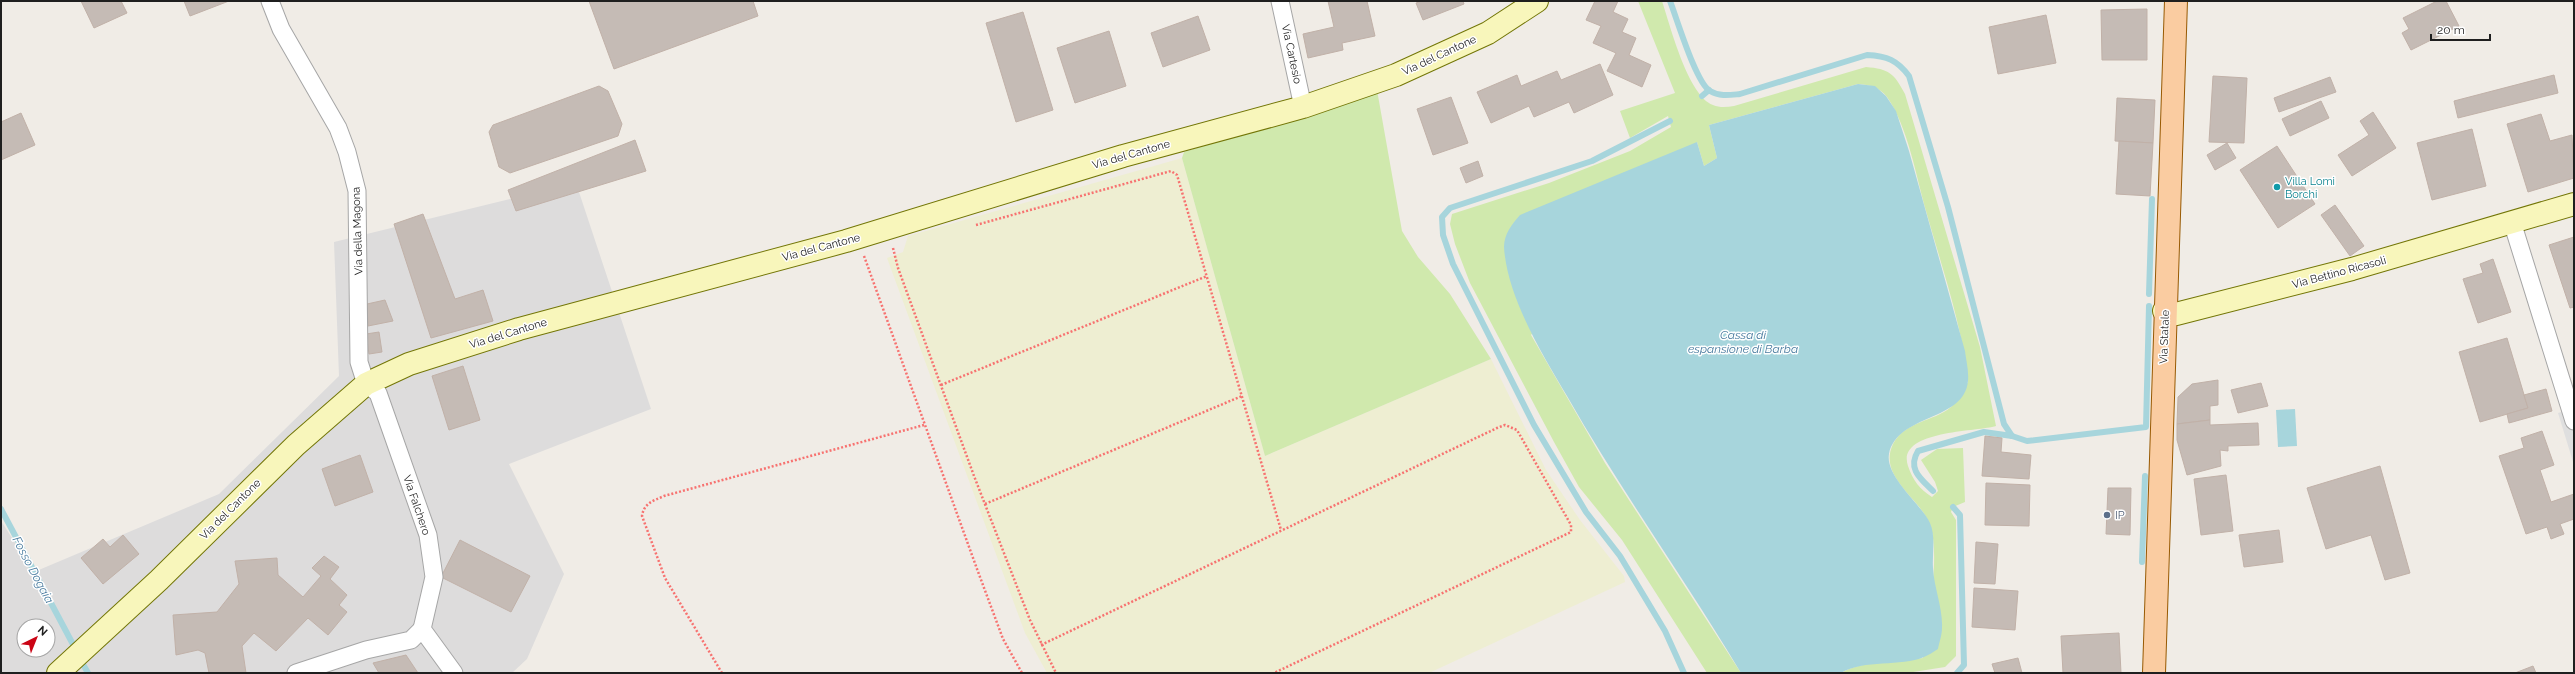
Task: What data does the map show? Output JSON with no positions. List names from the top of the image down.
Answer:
{
  "streets": {
    "main road": ["Via Statale"],
    "street": [
      "Via Cartesio",
      "Via del Cantone",
      "Via della Magona",
      "Via Bettino Ricasoli",
      "Via Falchero"
    ]
  },
  "crossings": [
    ["Via Cartesio", "Via del Cantone"],
    ["Via del Cantone", "Via della Magona"],
    ["Via del Cantone", "Via Falchero"],
    ["Via della Magona", "Via Falchero"],
    ["Via Bettino Ricasoli", "Via Statale"]
  ],
  "water": ["Cassa di espansione di Barba", "Fosso Dogaia"],
  "places": ["Villa Lomi Borchi", "IP"],
  "scale_bar": "20 m",
  "north": "top right"
}
